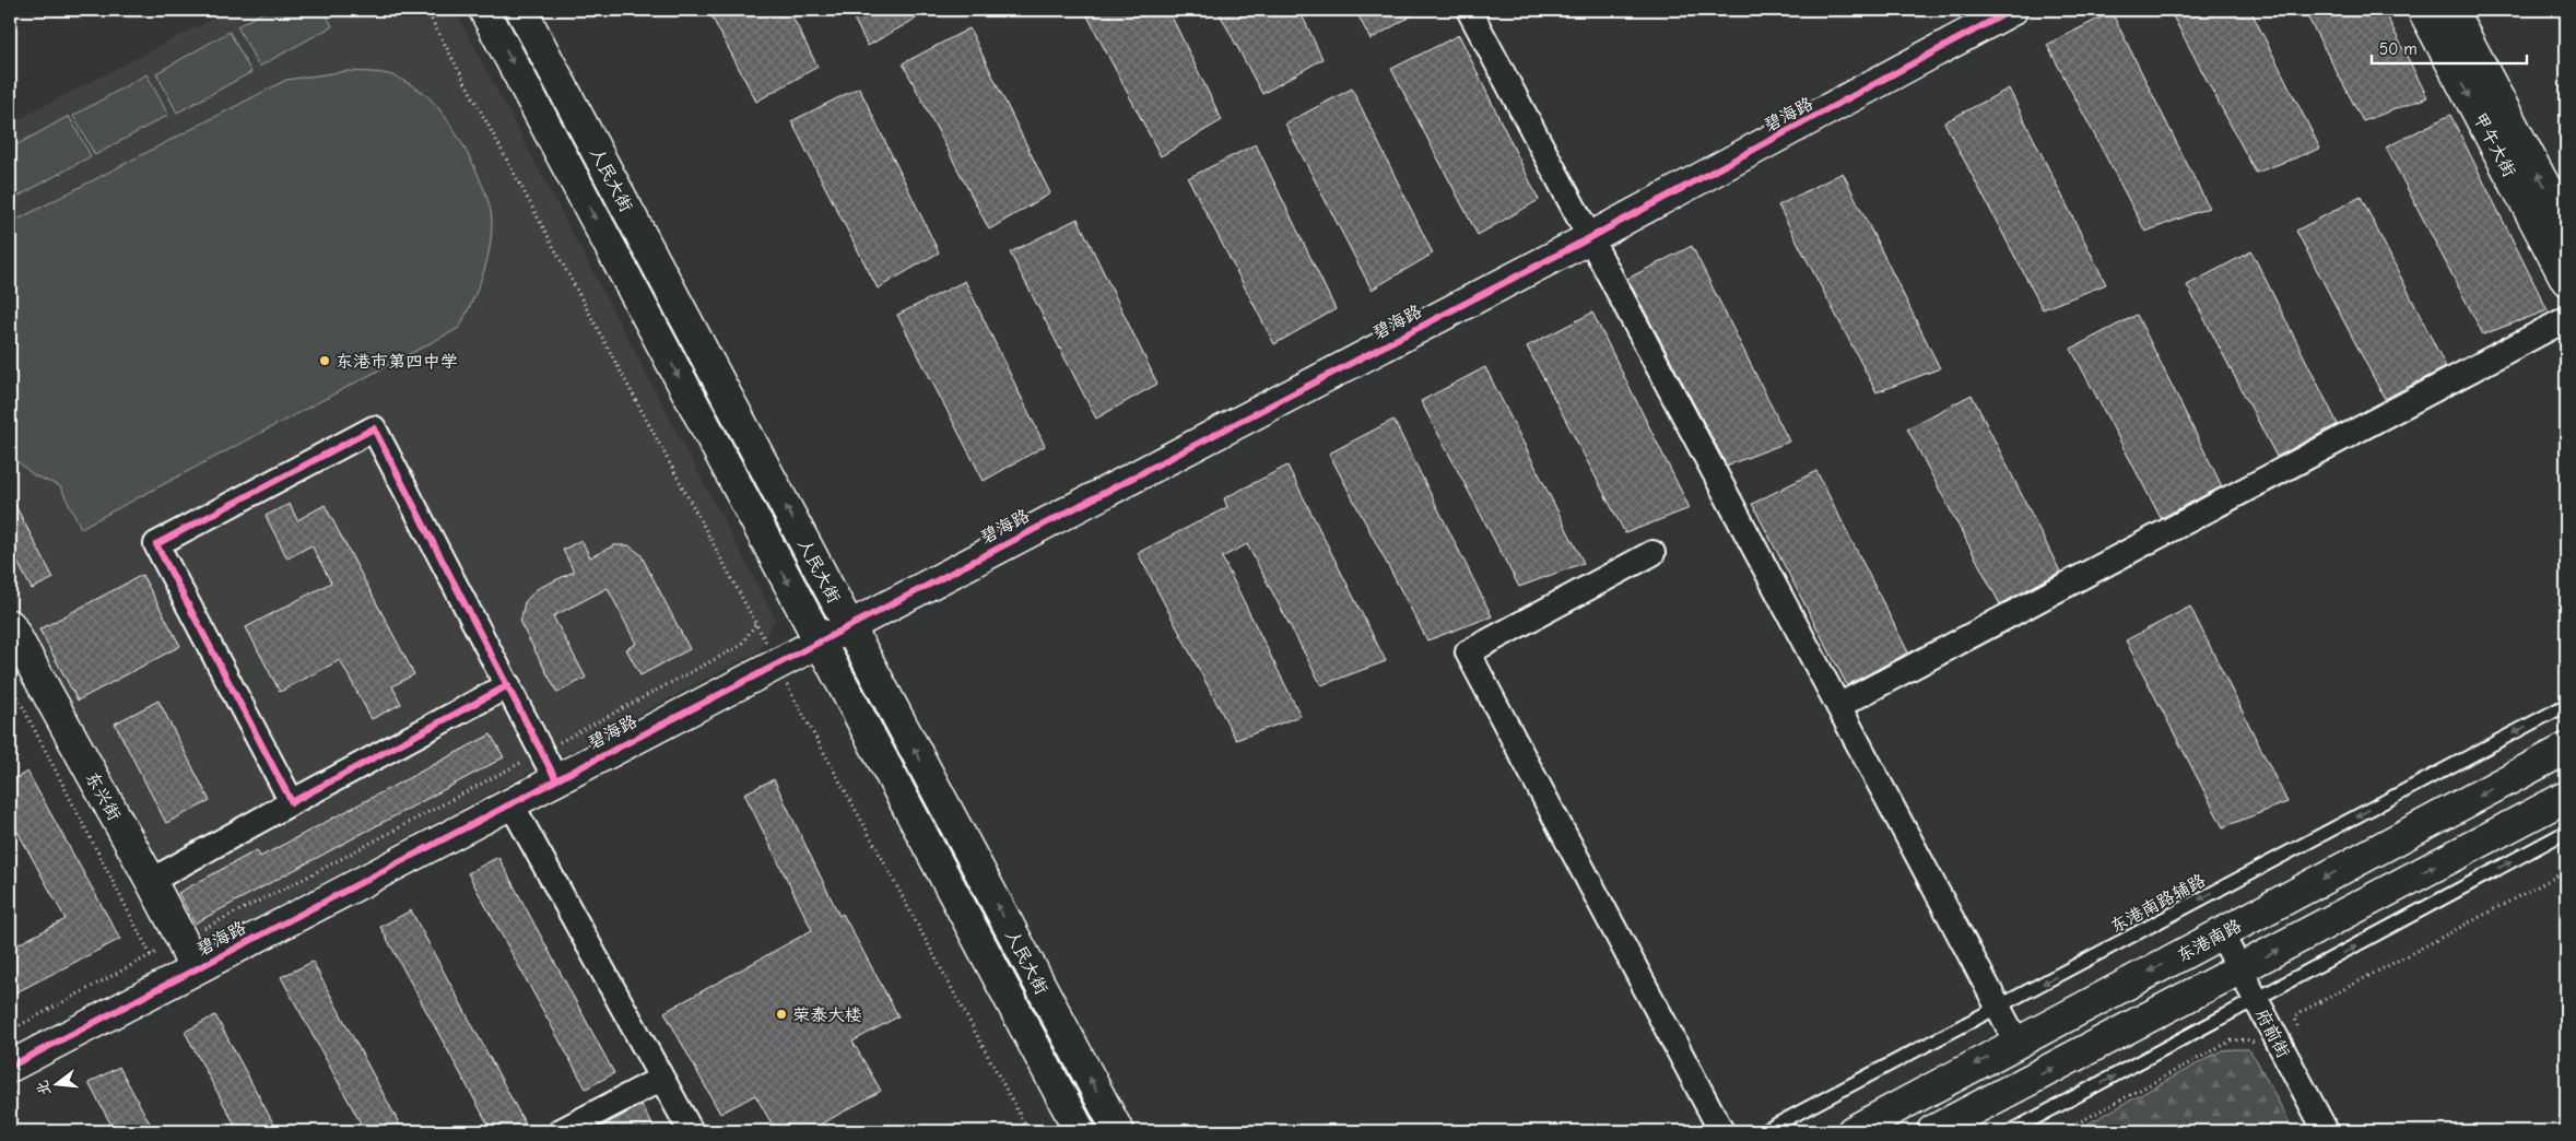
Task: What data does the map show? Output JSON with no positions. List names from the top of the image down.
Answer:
{
  "streets": {
    "main road": [
      "碧海路",
      "甲午大街",
      "人民大街",
      "东兴街",
      "东港南路"
    ],
    "street": ["府前街"],
    "lane": ["东港南路辅路"]
  },
  "crossings": [
    ["碧海路", "人民大街"],
    ["碧海路", "东兴街"],
    ["东港南路", "府前街"]
  ],
  "one_way": ["东港南路辅路"],
  "places": ["东港市第四中学", "荣泰大楼"],
  "scale_bar": "50 m",
  "north": "left"
}
